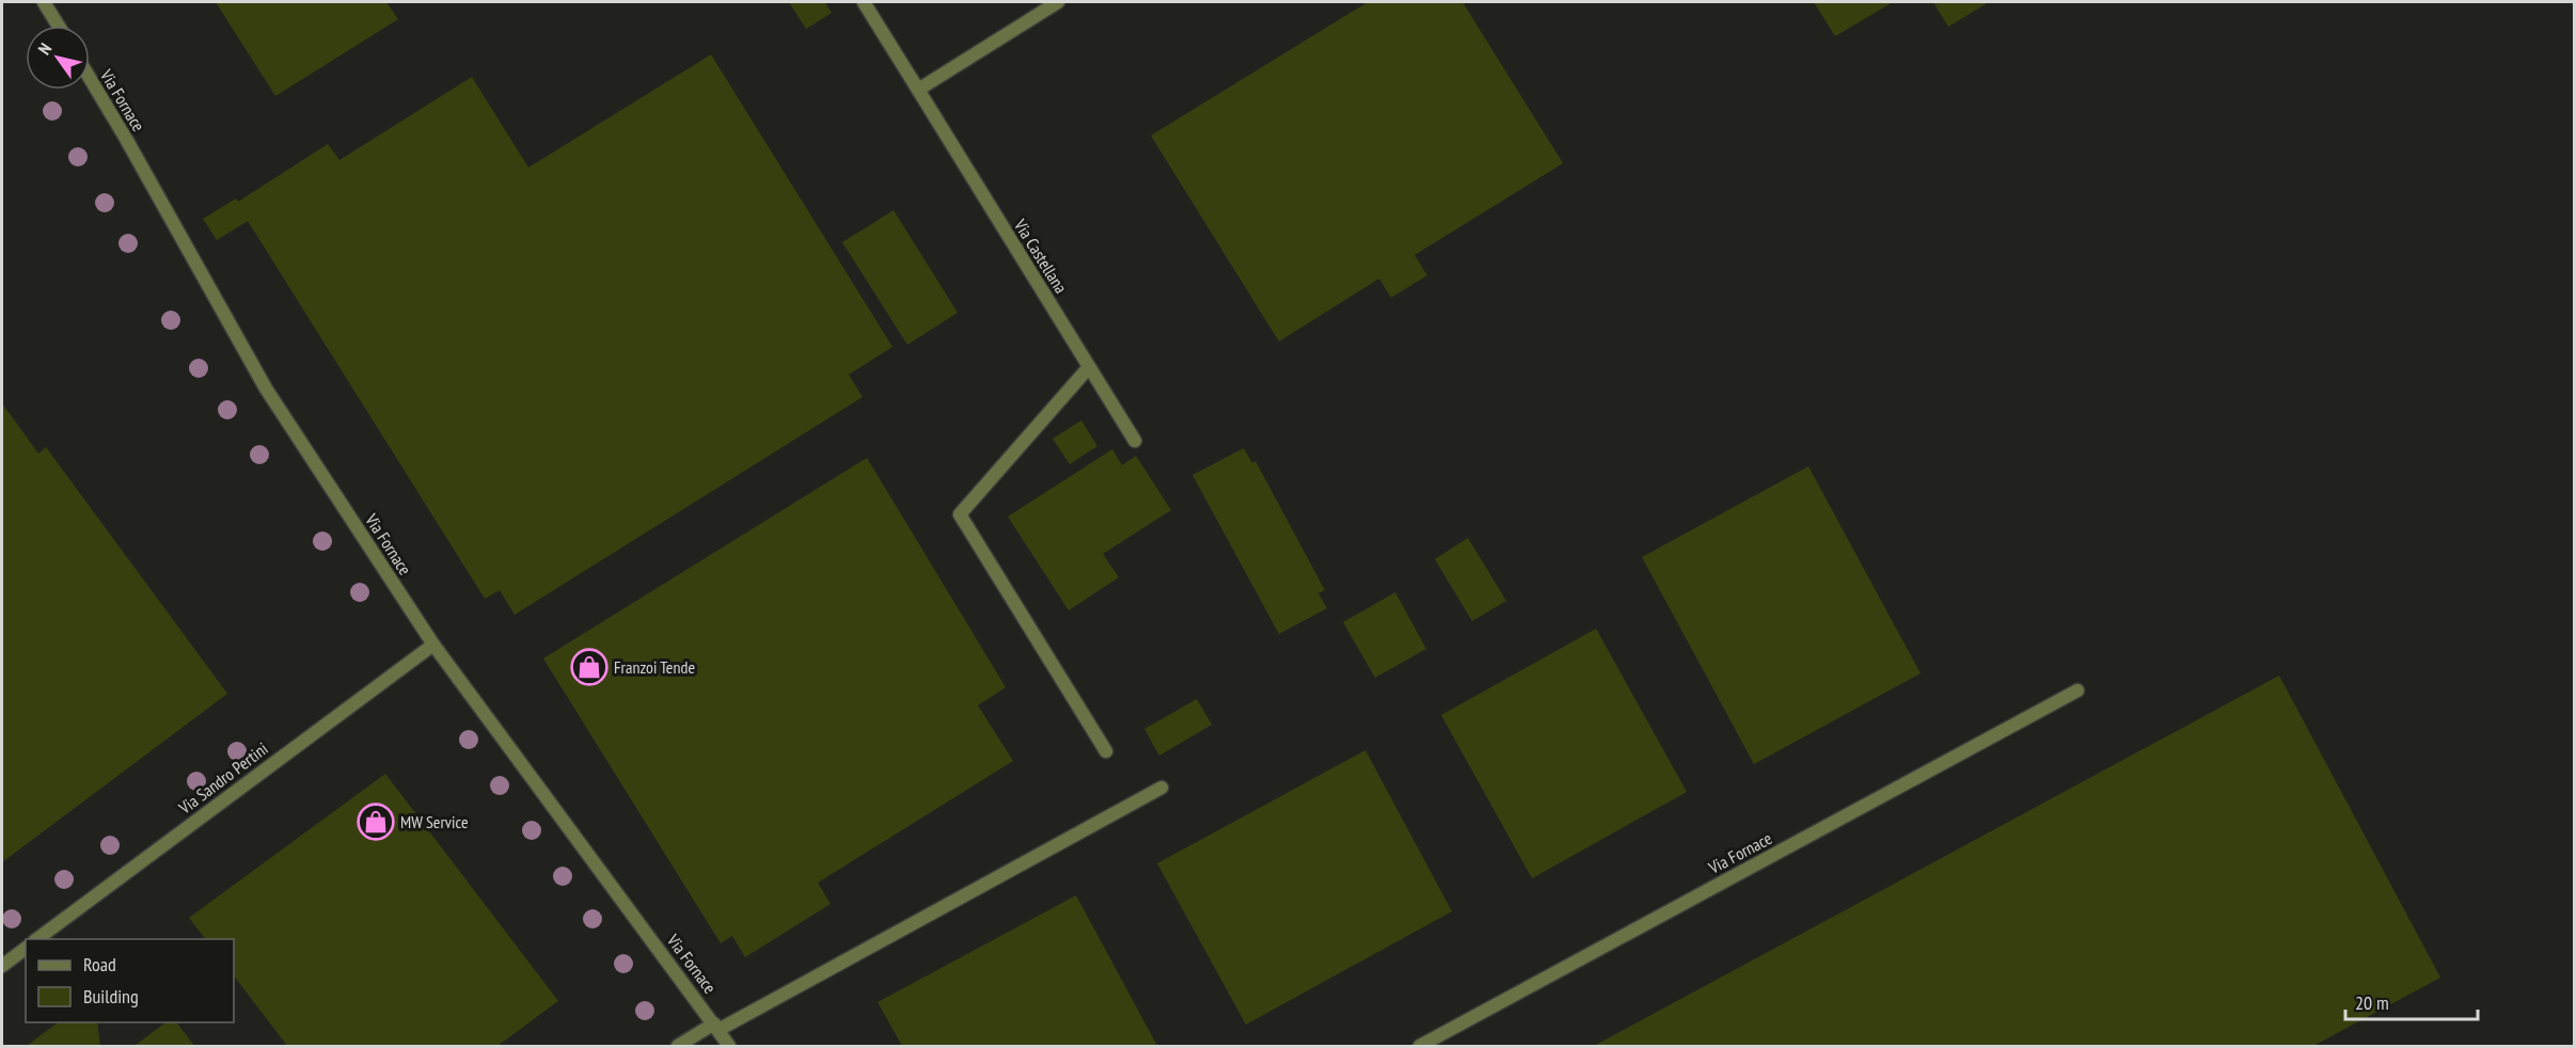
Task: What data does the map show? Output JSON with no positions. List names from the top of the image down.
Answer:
{
  "streets": {
    "street": ["Via Fornace", "Via Castellana", "Via Sandro Pertini"]
  },
  "crossings": [
    ["Via Fornace", "Via Sandro Pertini"]
  ],
  "places": {
    "shop": ["Franzoi Tende", "MW Service"]
  },
  "legend": ["Road", "Building"],
  "scale_bar": "20 m",
  "north": "top left"
}
